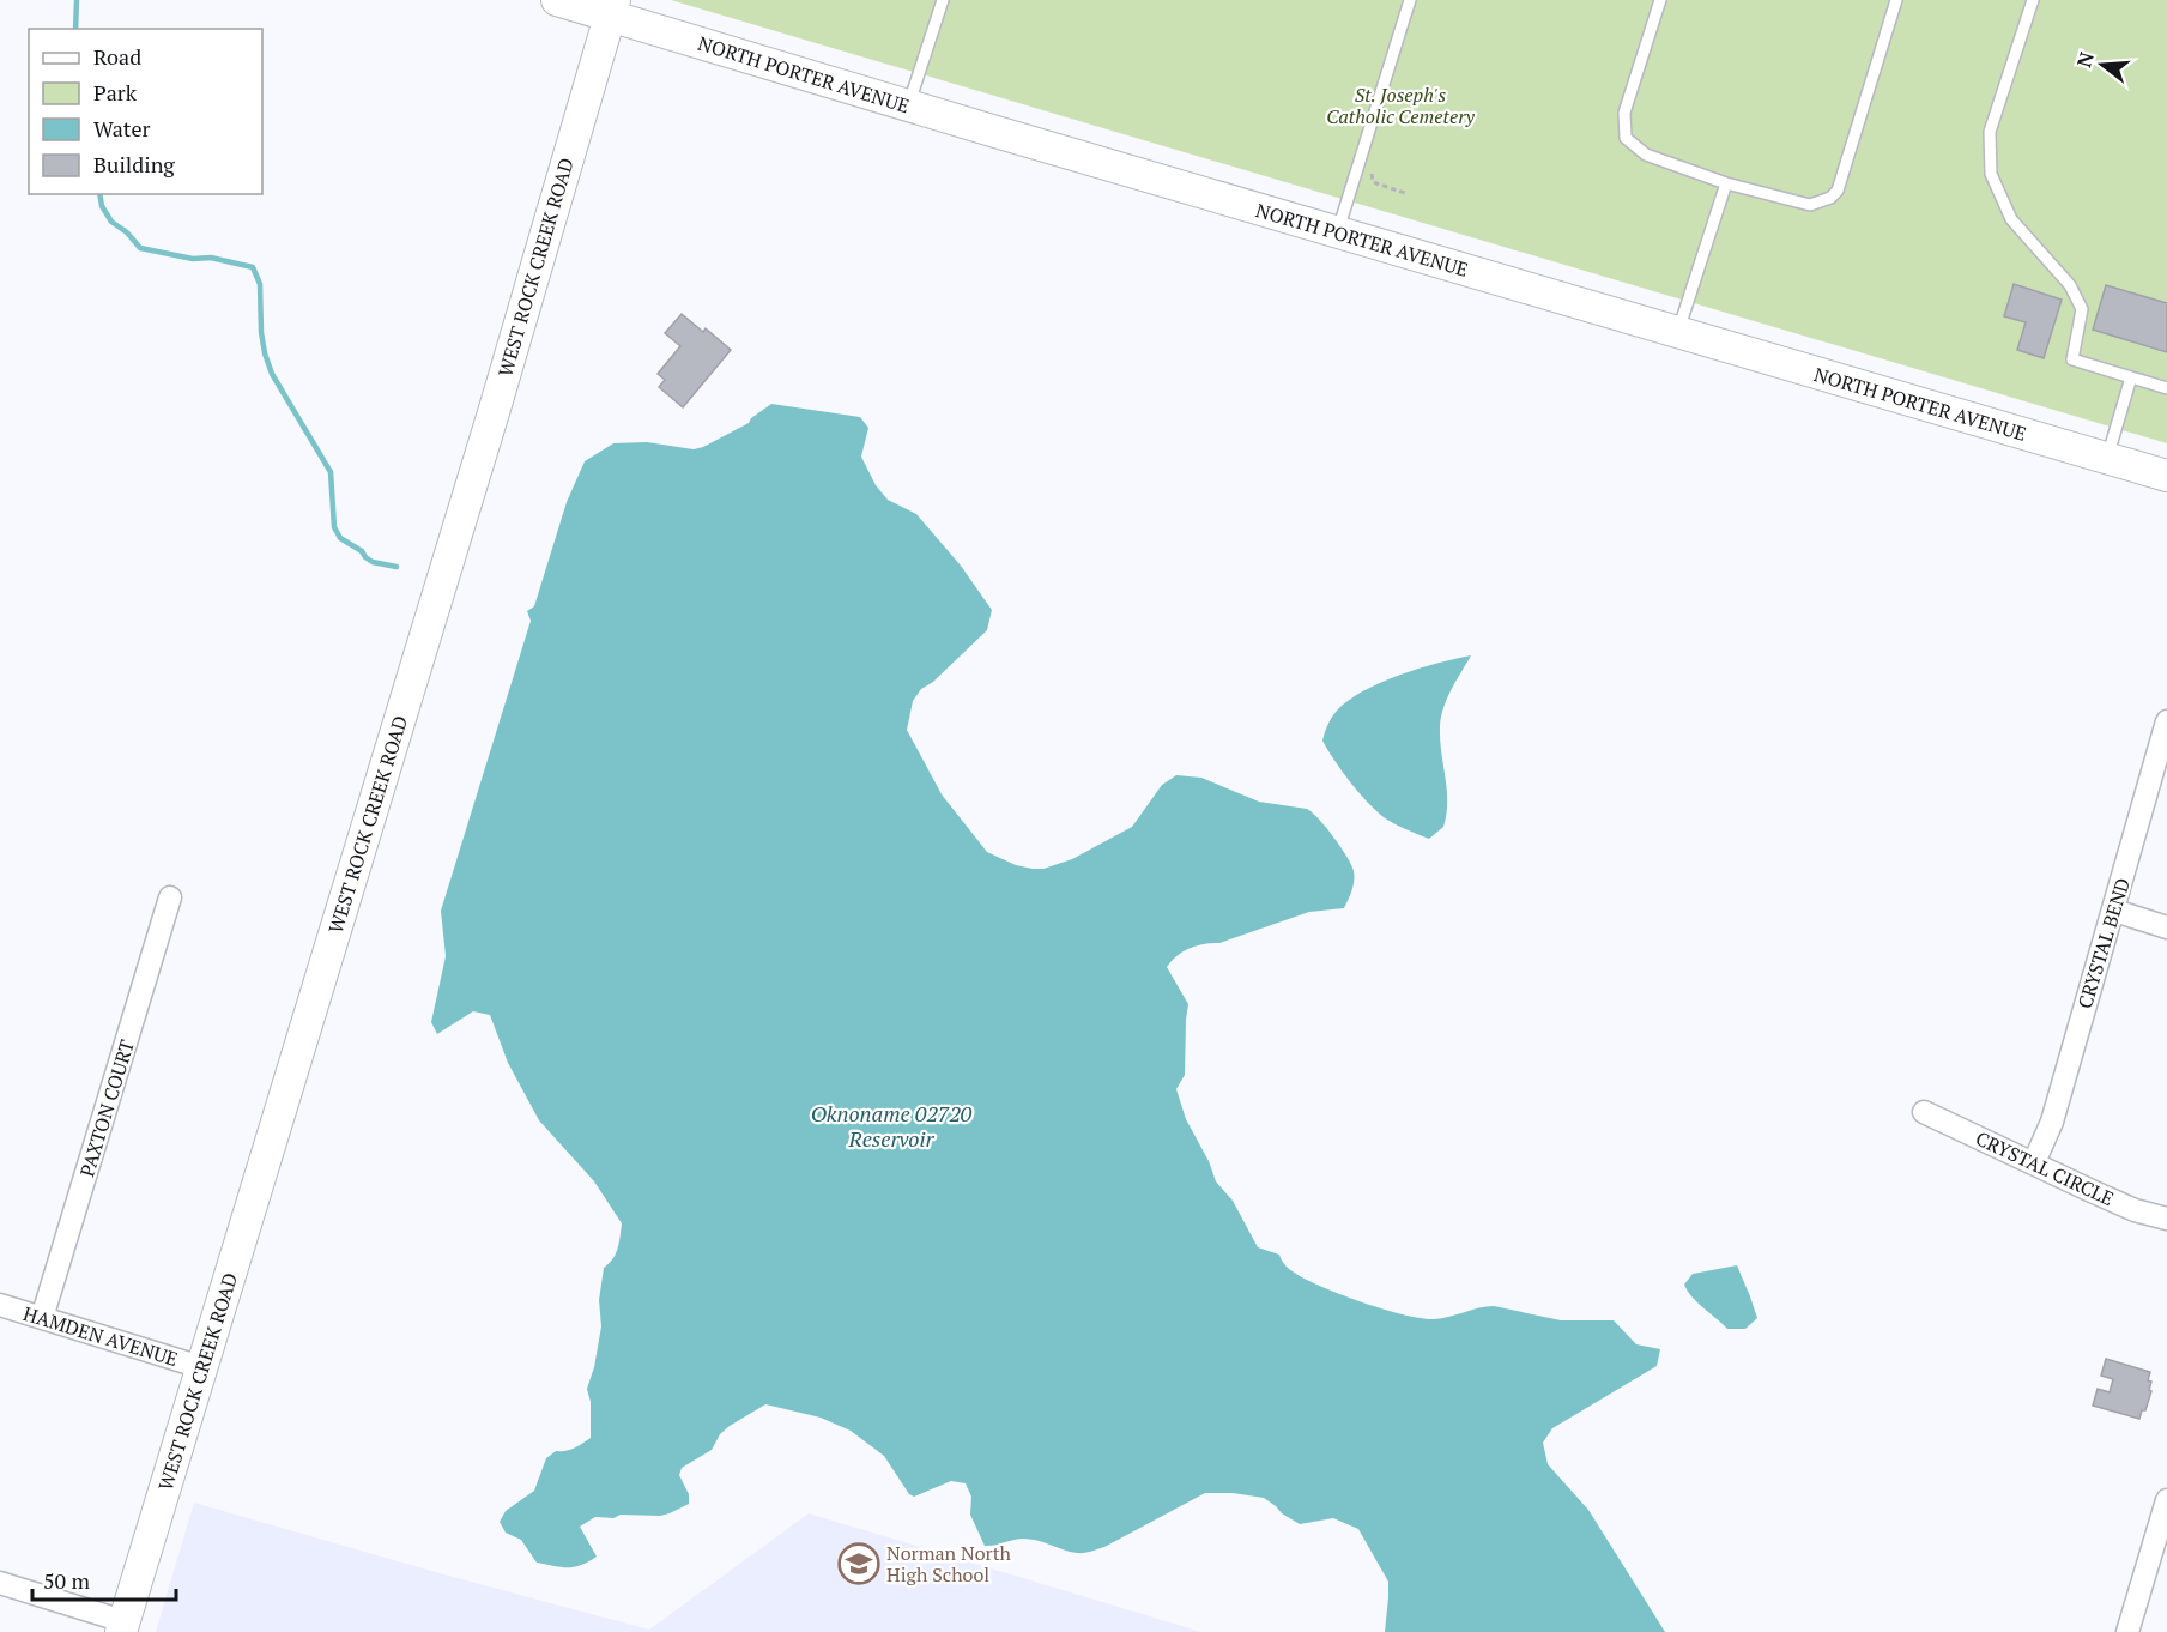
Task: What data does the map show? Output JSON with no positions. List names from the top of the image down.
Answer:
{
  "streets": {
    "main road": ["NORTH PORTER AVENUE", "WEST ROCK CREEK ROAD"],
    "street": [
      "CRYSTAL BEND",
      "PAXTON COURT",
      "CRYSTAL CIRCLE",
      "HAMDEN AVENUE"
    ]
  },
  "crossings": [
    ["NORTH PORTER AVENUE", "WEST ROCK CREEK ROAD"],
    ["WEST ROCK CREEK ROAD", "HAMDEN AVENUE"],
    ["CRYSTAL BEND", "CRYSTAL CIRCLE"],
    ["PAXTON COURT", "HAMDEN AVENUE"]
  ],
  "water": ["Oknoname 02720 Reservoir"],
  "parks": ["St. Joseph's Catholic Cemetery"],
  "places": {
    "school or university": ["Norman North High School"]
  },
  "legend": [
    "Road",
    "Park",
    "Water",
    "Building"
  ],
  "scale_bar": "50 m",
  "north": "left"
}
